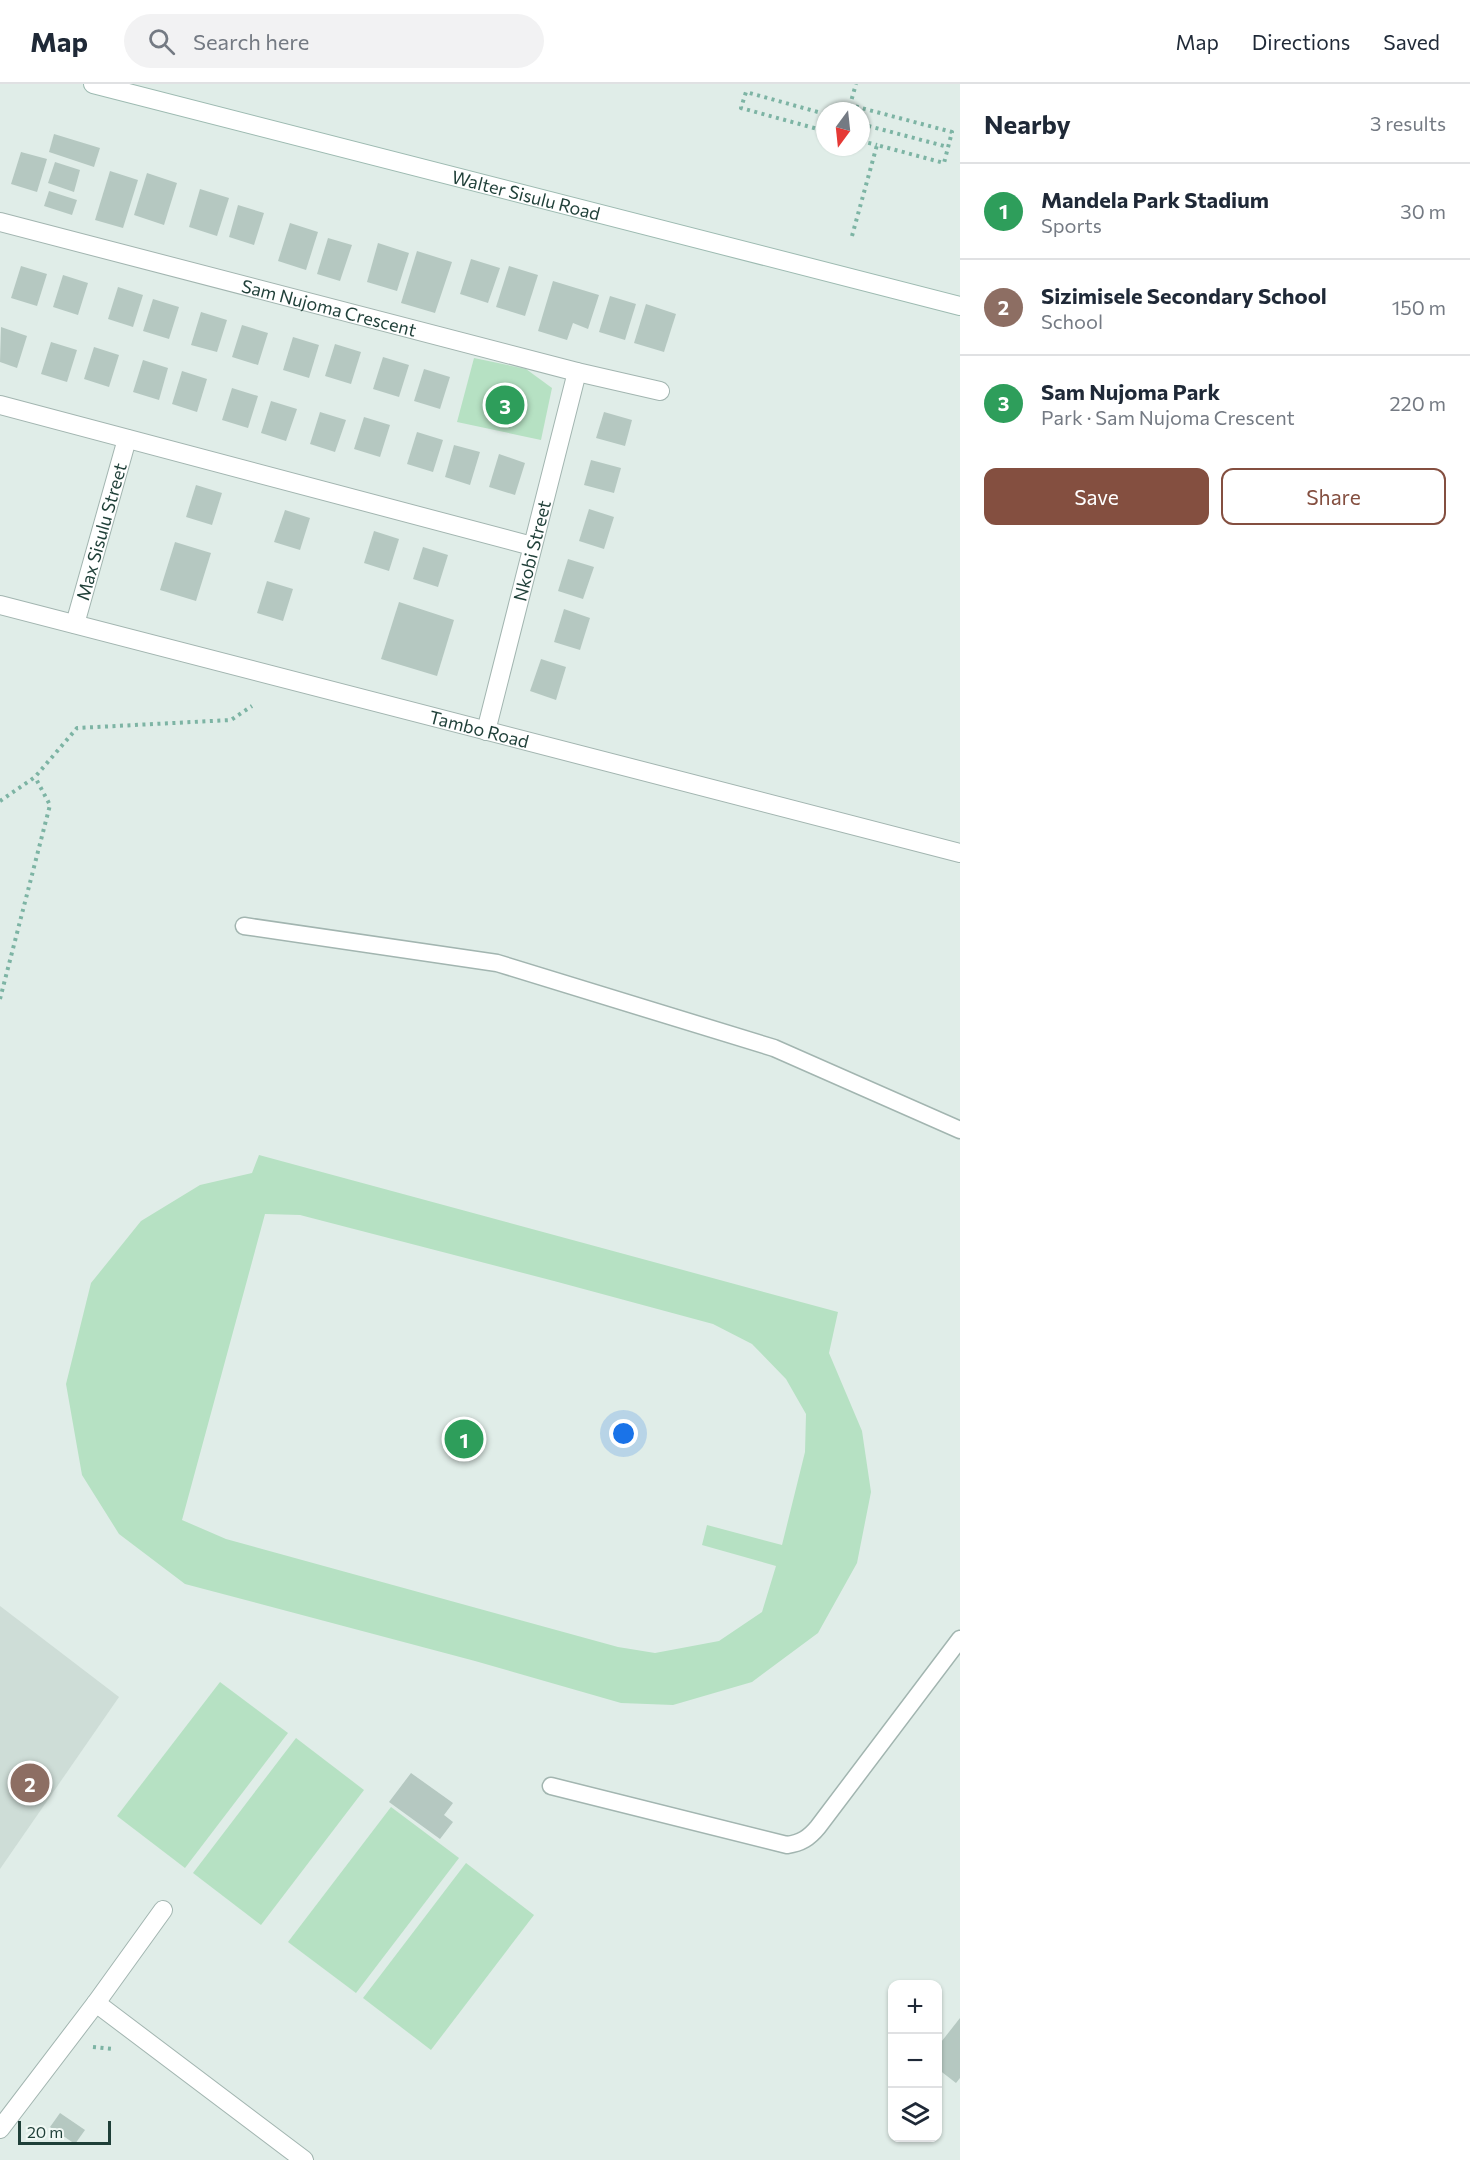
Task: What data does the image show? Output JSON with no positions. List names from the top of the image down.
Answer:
{
  "streets": {
    "street": [
      "Walter Sisulu Road",
      "Sam Nujoma Crescent",
      "Max Sisulu Street",
      "Nkobi Street",
      "Tambo Road"
    ]
  },
  "crossings": [
    ["Sam Nujoma Crescent", "Nkobi Street"],
    ["Max Sisulu Street", "Tambo Road"],
    ["Nkobi Street", "Tambo Road"]
  ],
  "scale_bar": "20 m",
  "north": "bottom",
  "page": {
    "header": "Map",
    "search": "Search here",
    "nav": ["Map", "Directions", "Saved"],
    "heading": ["Nearby", "3 results"],
    "list": [
      {
        "mark": "1",
        "name": "Mandela Park Stadium",
        "note": "Sports",
        "value": "30 m"
      },
      {
        "mark": "2",
        "name": "Sizimisele Secondary School",
        "note": "School",
        "value": "150 m"
      },
      {
        "mark": "3",
        "name": "Sam Nujoma Park",
        "note": "Park · Sam Nujoma Crescent",
        "value": "220 m"
      }
    ],
    "pins": ["3", "1", "2"],
    "buttons": ["Save", "Share"],
    "map_buttons": ["+", "−"],
    "scale": "20 m"
  }
}
